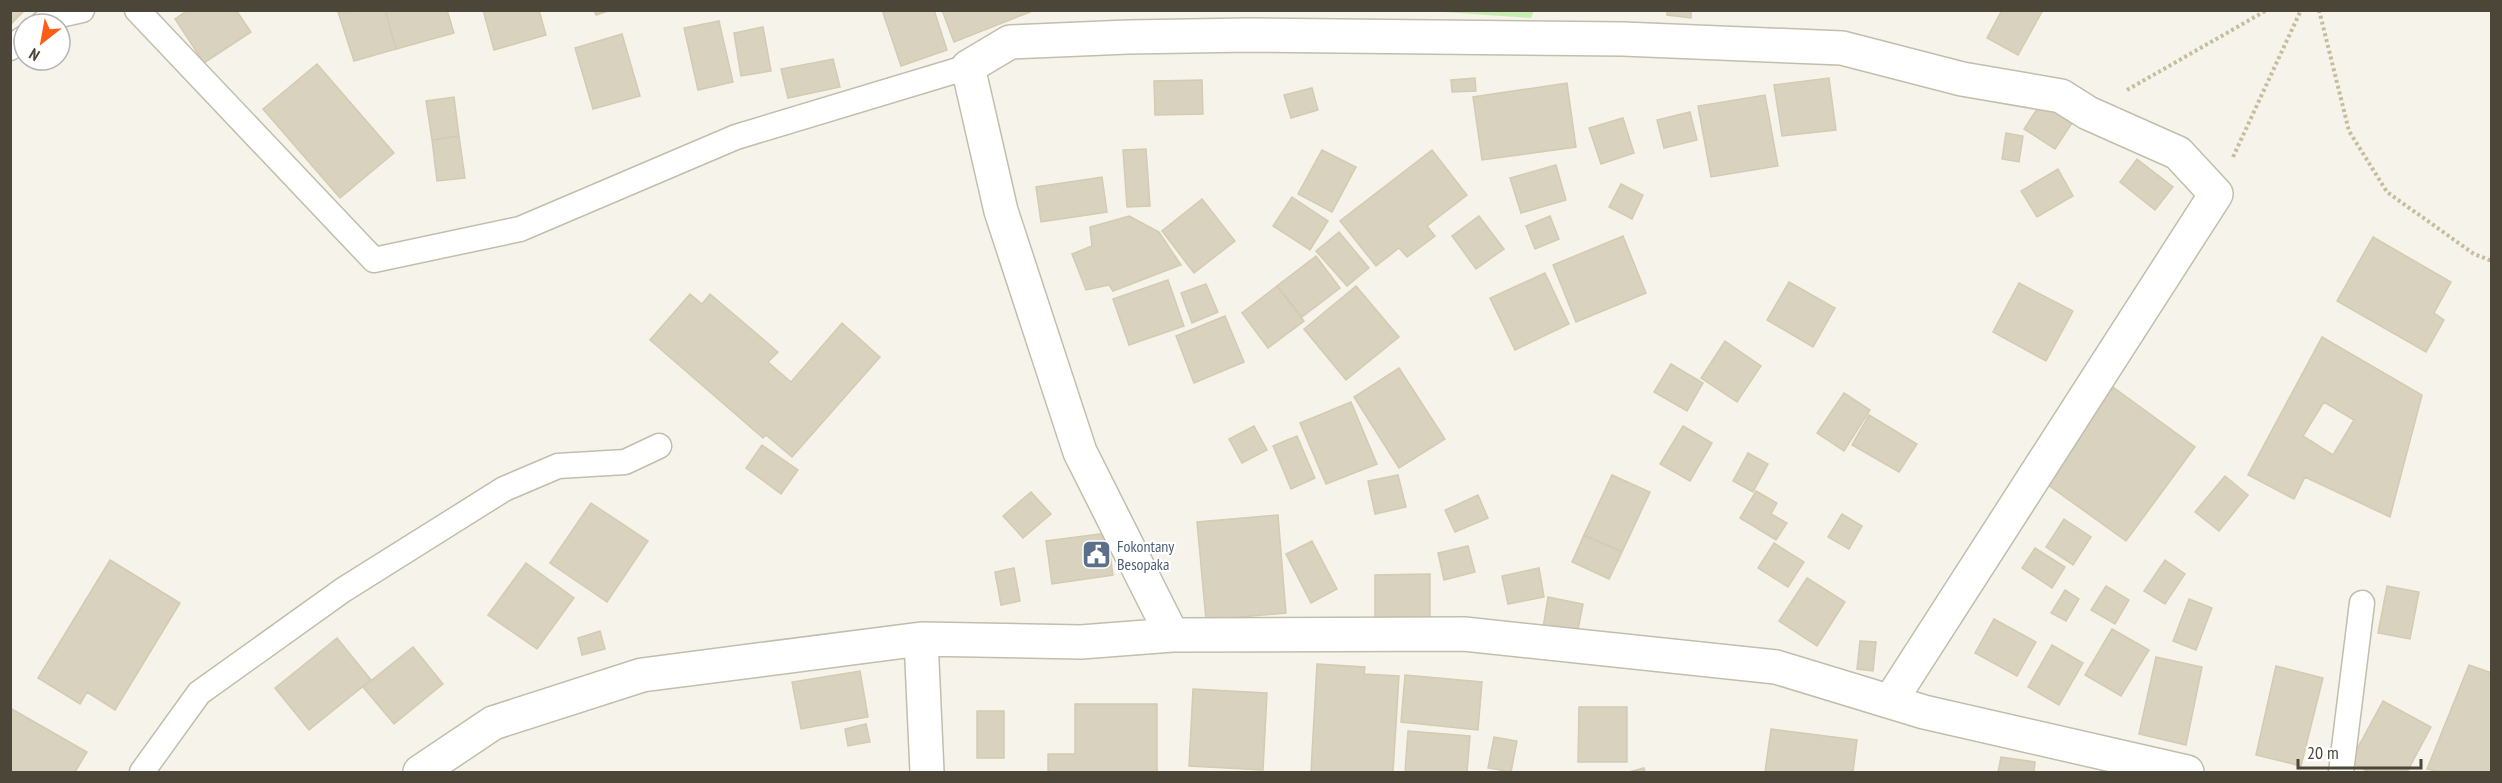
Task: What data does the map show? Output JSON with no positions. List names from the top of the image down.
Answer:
{
  "places": {
    "public building": ["Fokontany Besopaka"]
  },
  "scale_bar": "20 m",
  "north": "bottom left"
}
